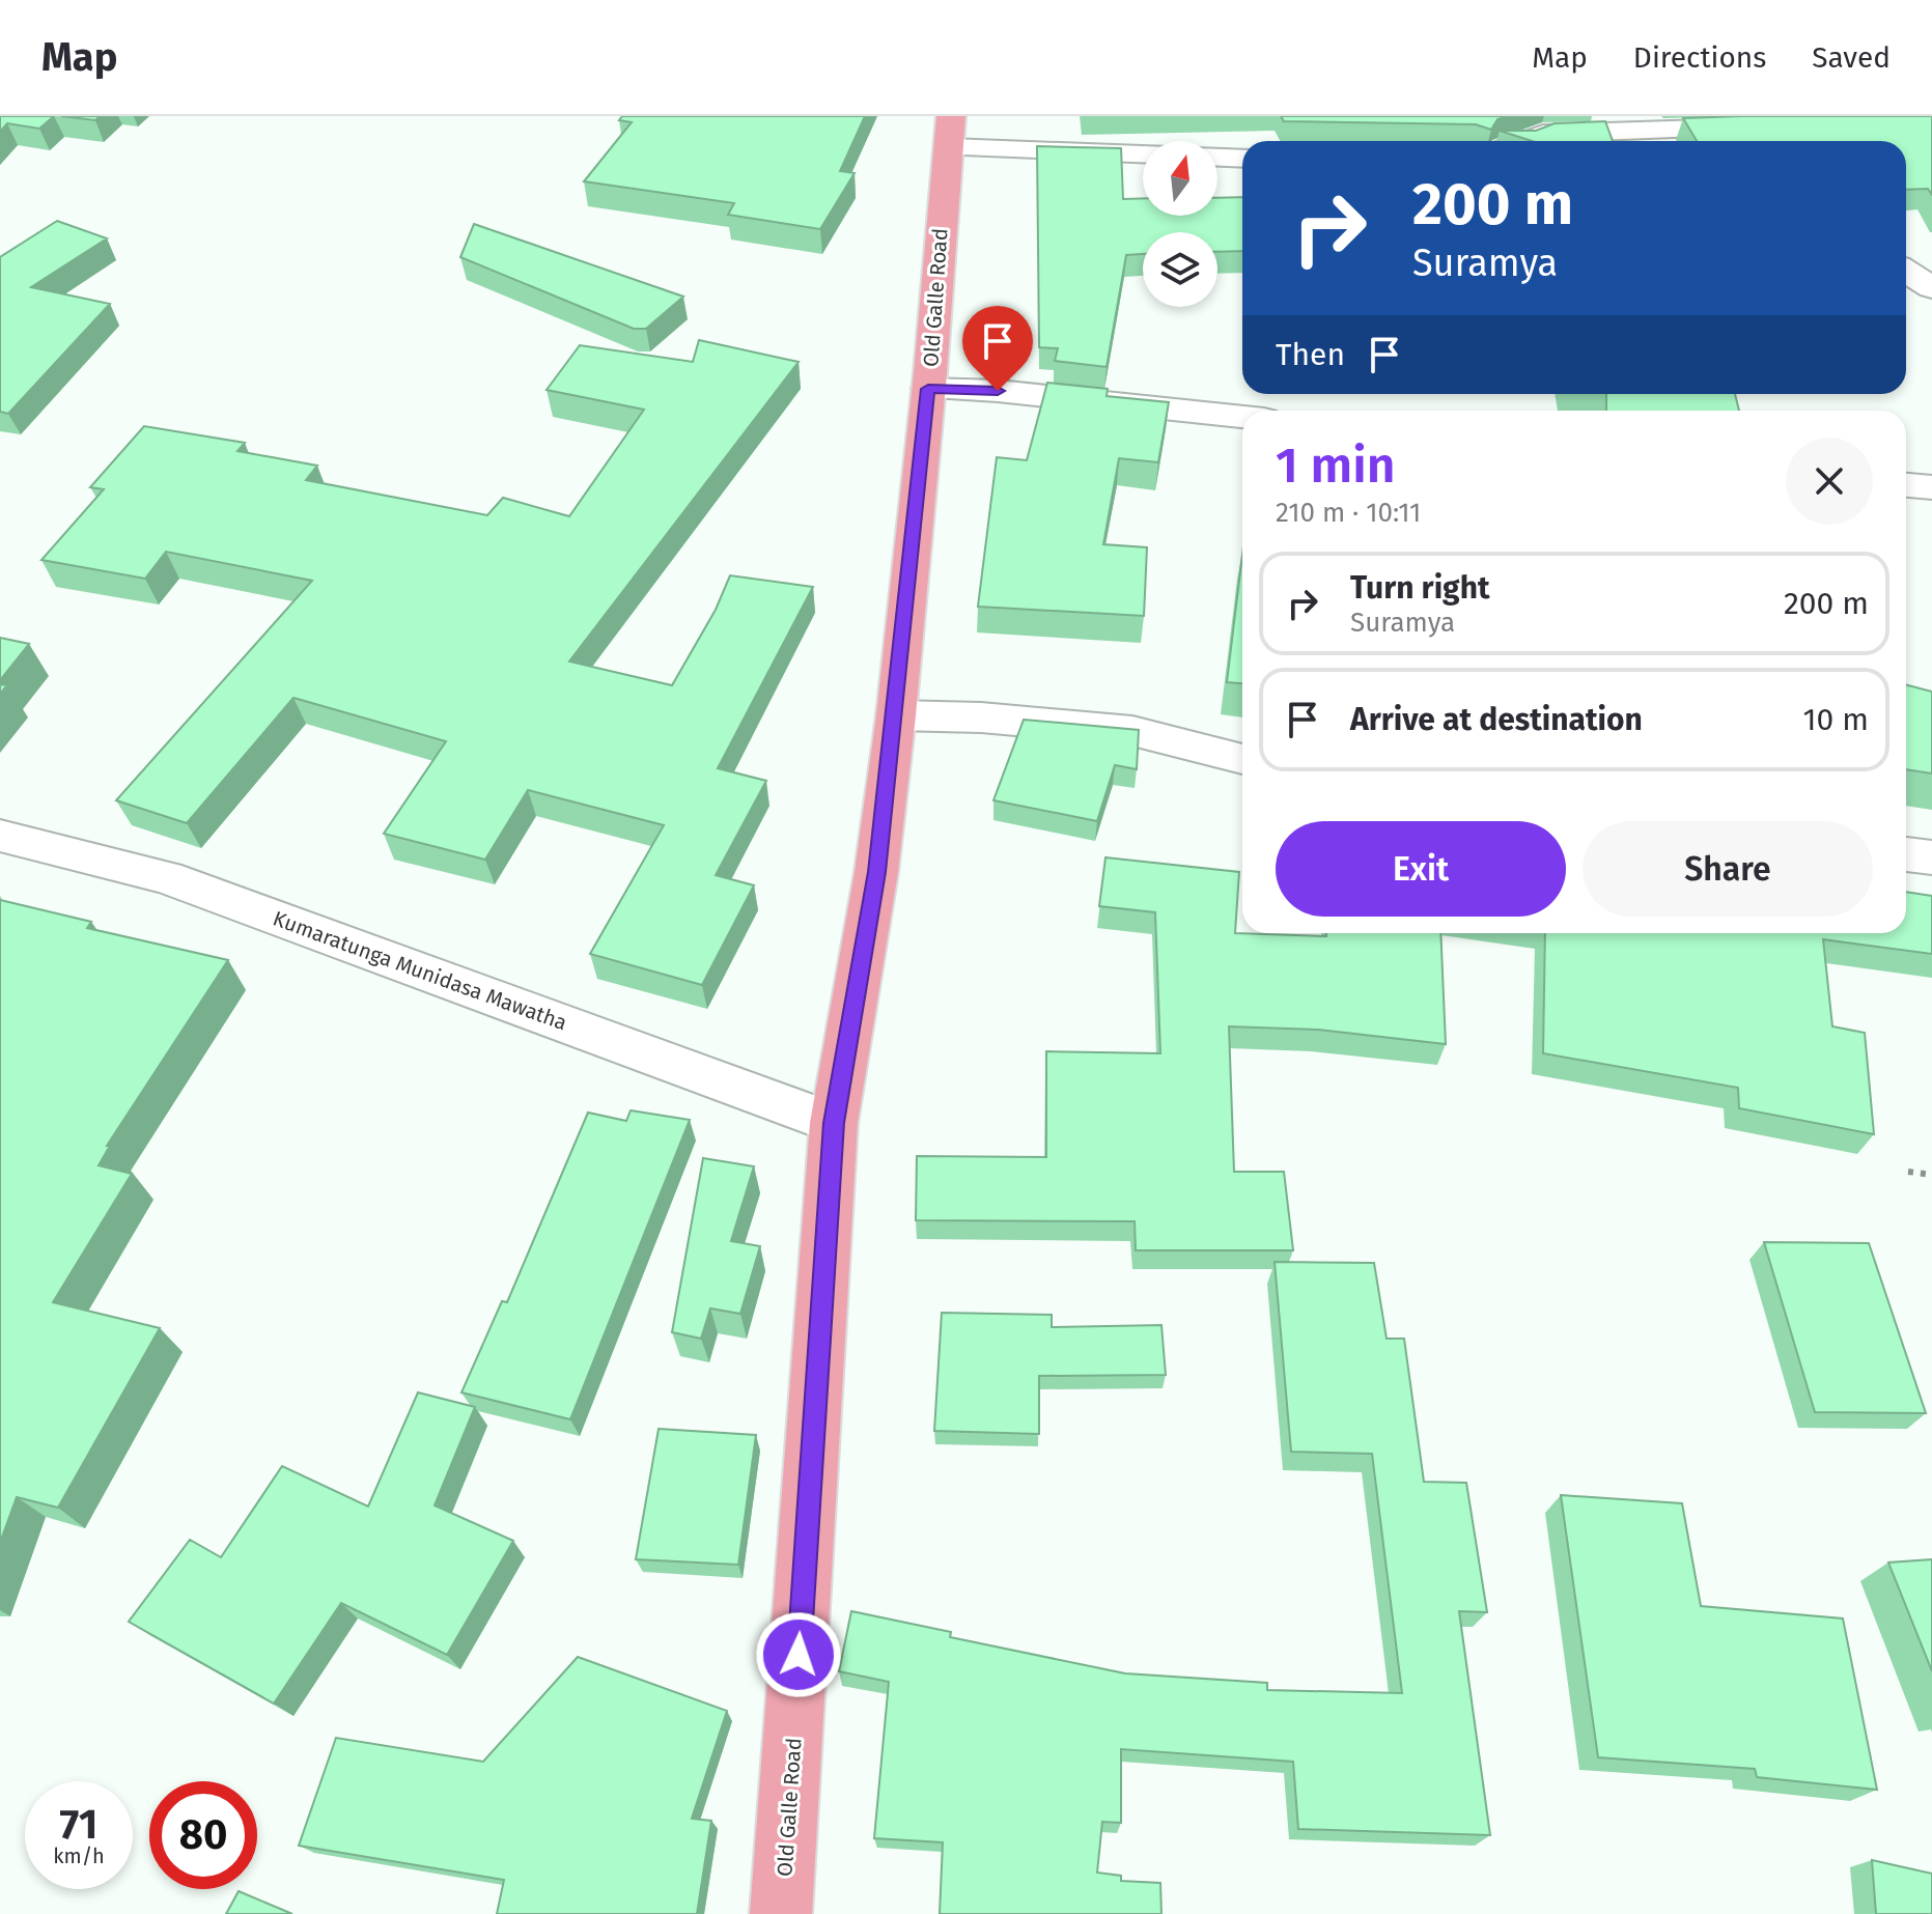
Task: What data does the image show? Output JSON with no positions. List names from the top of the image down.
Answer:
{
  "streets": {
    "highway": ["Old Galle Road"],
    "street": ["Kumaratunga Munidasa Mawatha"]
  },
  "crossings": [
    ["Old Galle Road", "Kumaratunga Munidasa Mawatha"]
  ],
  "north": "top",
  "page": {
    "header": "Map",
    "nav": ["Map", "Directions", "Saved"],
    "turn": ["200 m", "Suramya"],
    "then": "Then",
    "heading": ["1 min", "210 m · 10:11"],
    "list": [
      {
        "name": "Turn right",
        "note": "Suramya",
        "value": "200 m"
      },
      {
        "name": "Arrive at destination",
        "value": "10 m"
      }
    ],
    "buttons": ["Exit", "Share"],
    "speed": "71 km/h",
    "limit": "80"
  }
}
